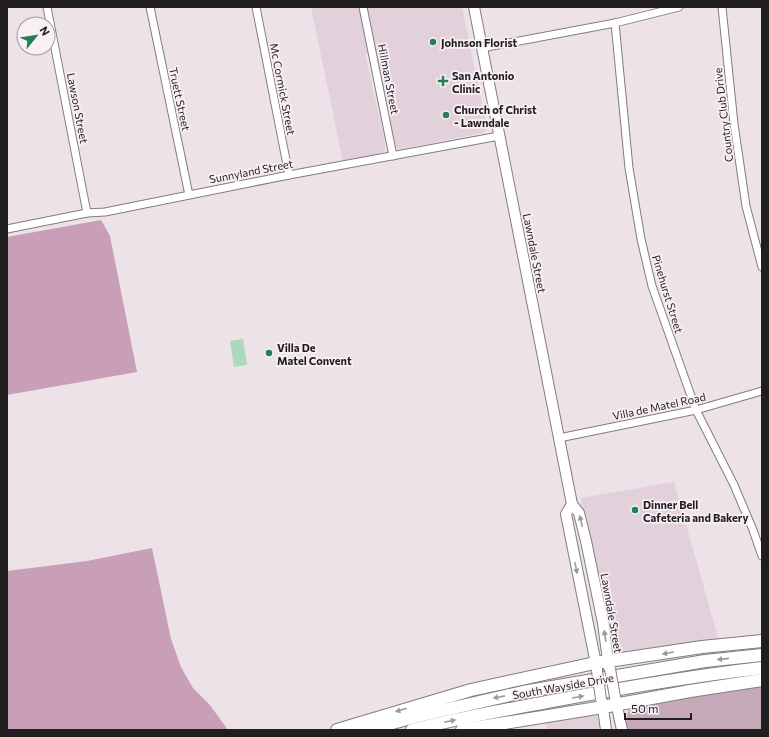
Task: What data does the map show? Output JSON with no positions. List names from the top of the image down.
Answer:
{
  "streets": {
    "main road": ["Lawndale Street", "South Wayside Drive"],
    "street": [
      "Hillman Street",
      "Mc Cormick Street",
      "Truett Street",
      "Lawson Street",
      "Country Club Drive",
      "Sunnyland Street",
      "Pinehurst Street",
      "Villa de Matel Road"
    ]
  },
  "crossings": [
    ["Hillman Street", "Sunnyland Street"],
    ["Mc Cormick Street", "Sunnyland Street"],
    ["Truett Street", "Sunnyland Street"],
    ["Lawson Street", "Sunnyland Street"],
    ["Sunnyland Street", "Lawndale Street"],
    ["Lawndale Street", "Villa de Matel Road"],
    ["Pinehurst Street", "Villa de Matel Road"]
  ],
  "places": {
    "other": [
      "Johnson Florist",
      "Church of Christ - Lawndale",
      "Villa De Matel Convent",
      "Dinner Bell Cafeteria and Bakery"
    ],
    "health": ["San Antonio Clinic"]
  },
  "scale_bar": "50 m",
  "north": "top right"
}
